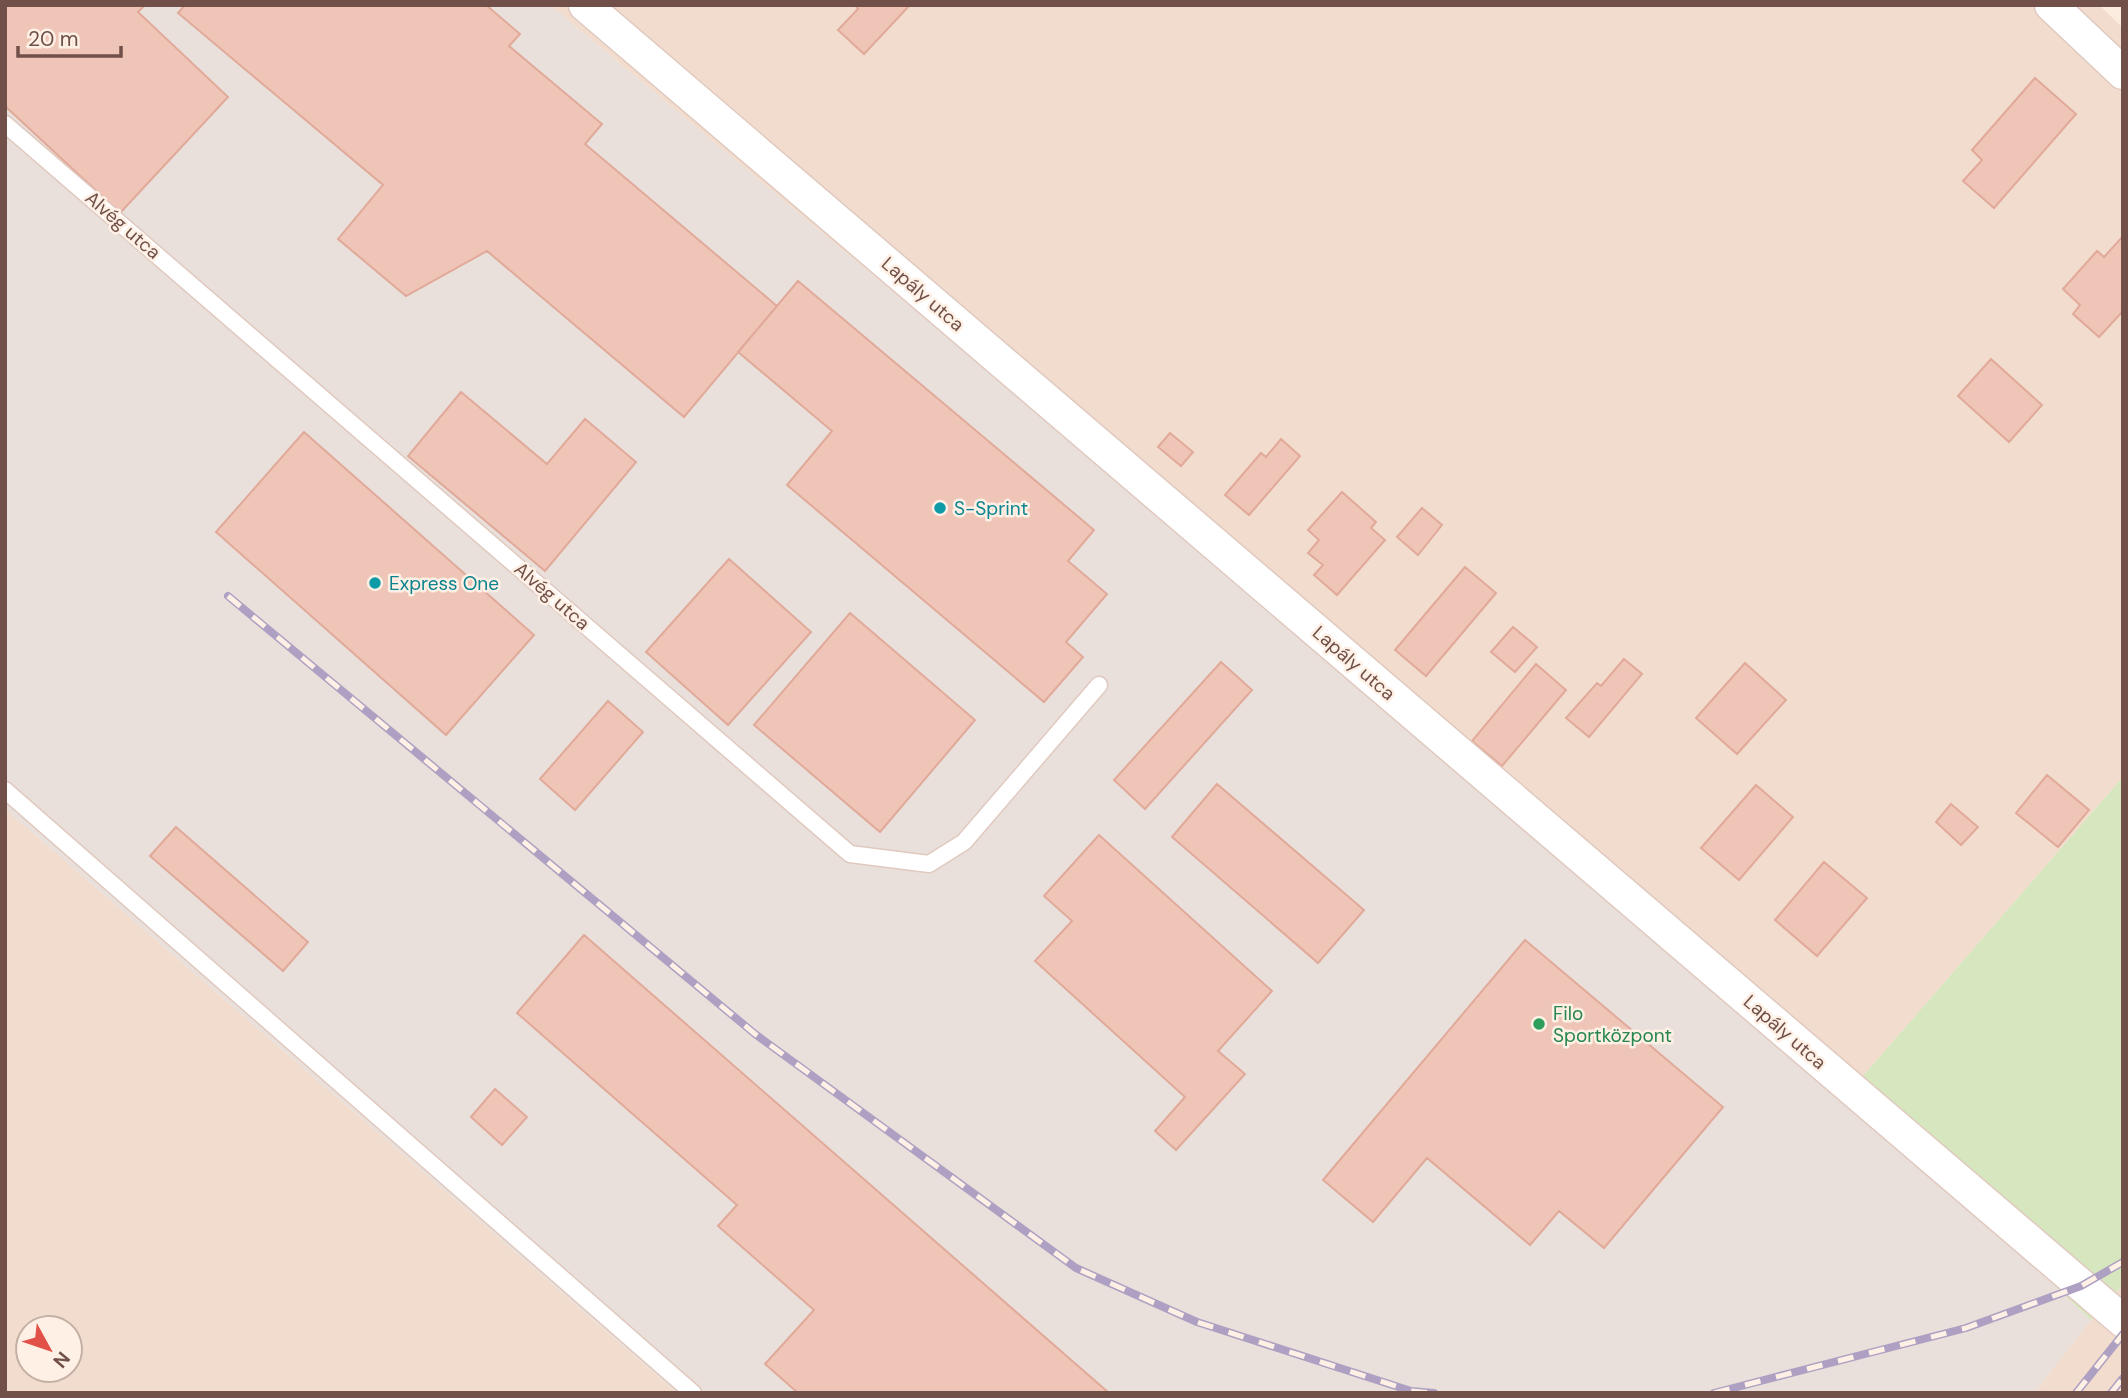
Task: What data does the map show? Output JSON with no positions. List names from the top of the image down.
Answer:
{
  "streets": {
    "street": ["Lapály utca"],
    "lane": ["Alvég utca"]
  },
  "places": ["S-Sprint", "Express One", "Filo Sportközpont"],
  "scale_bar": "20 m",
  "north": "bottom right"
}
